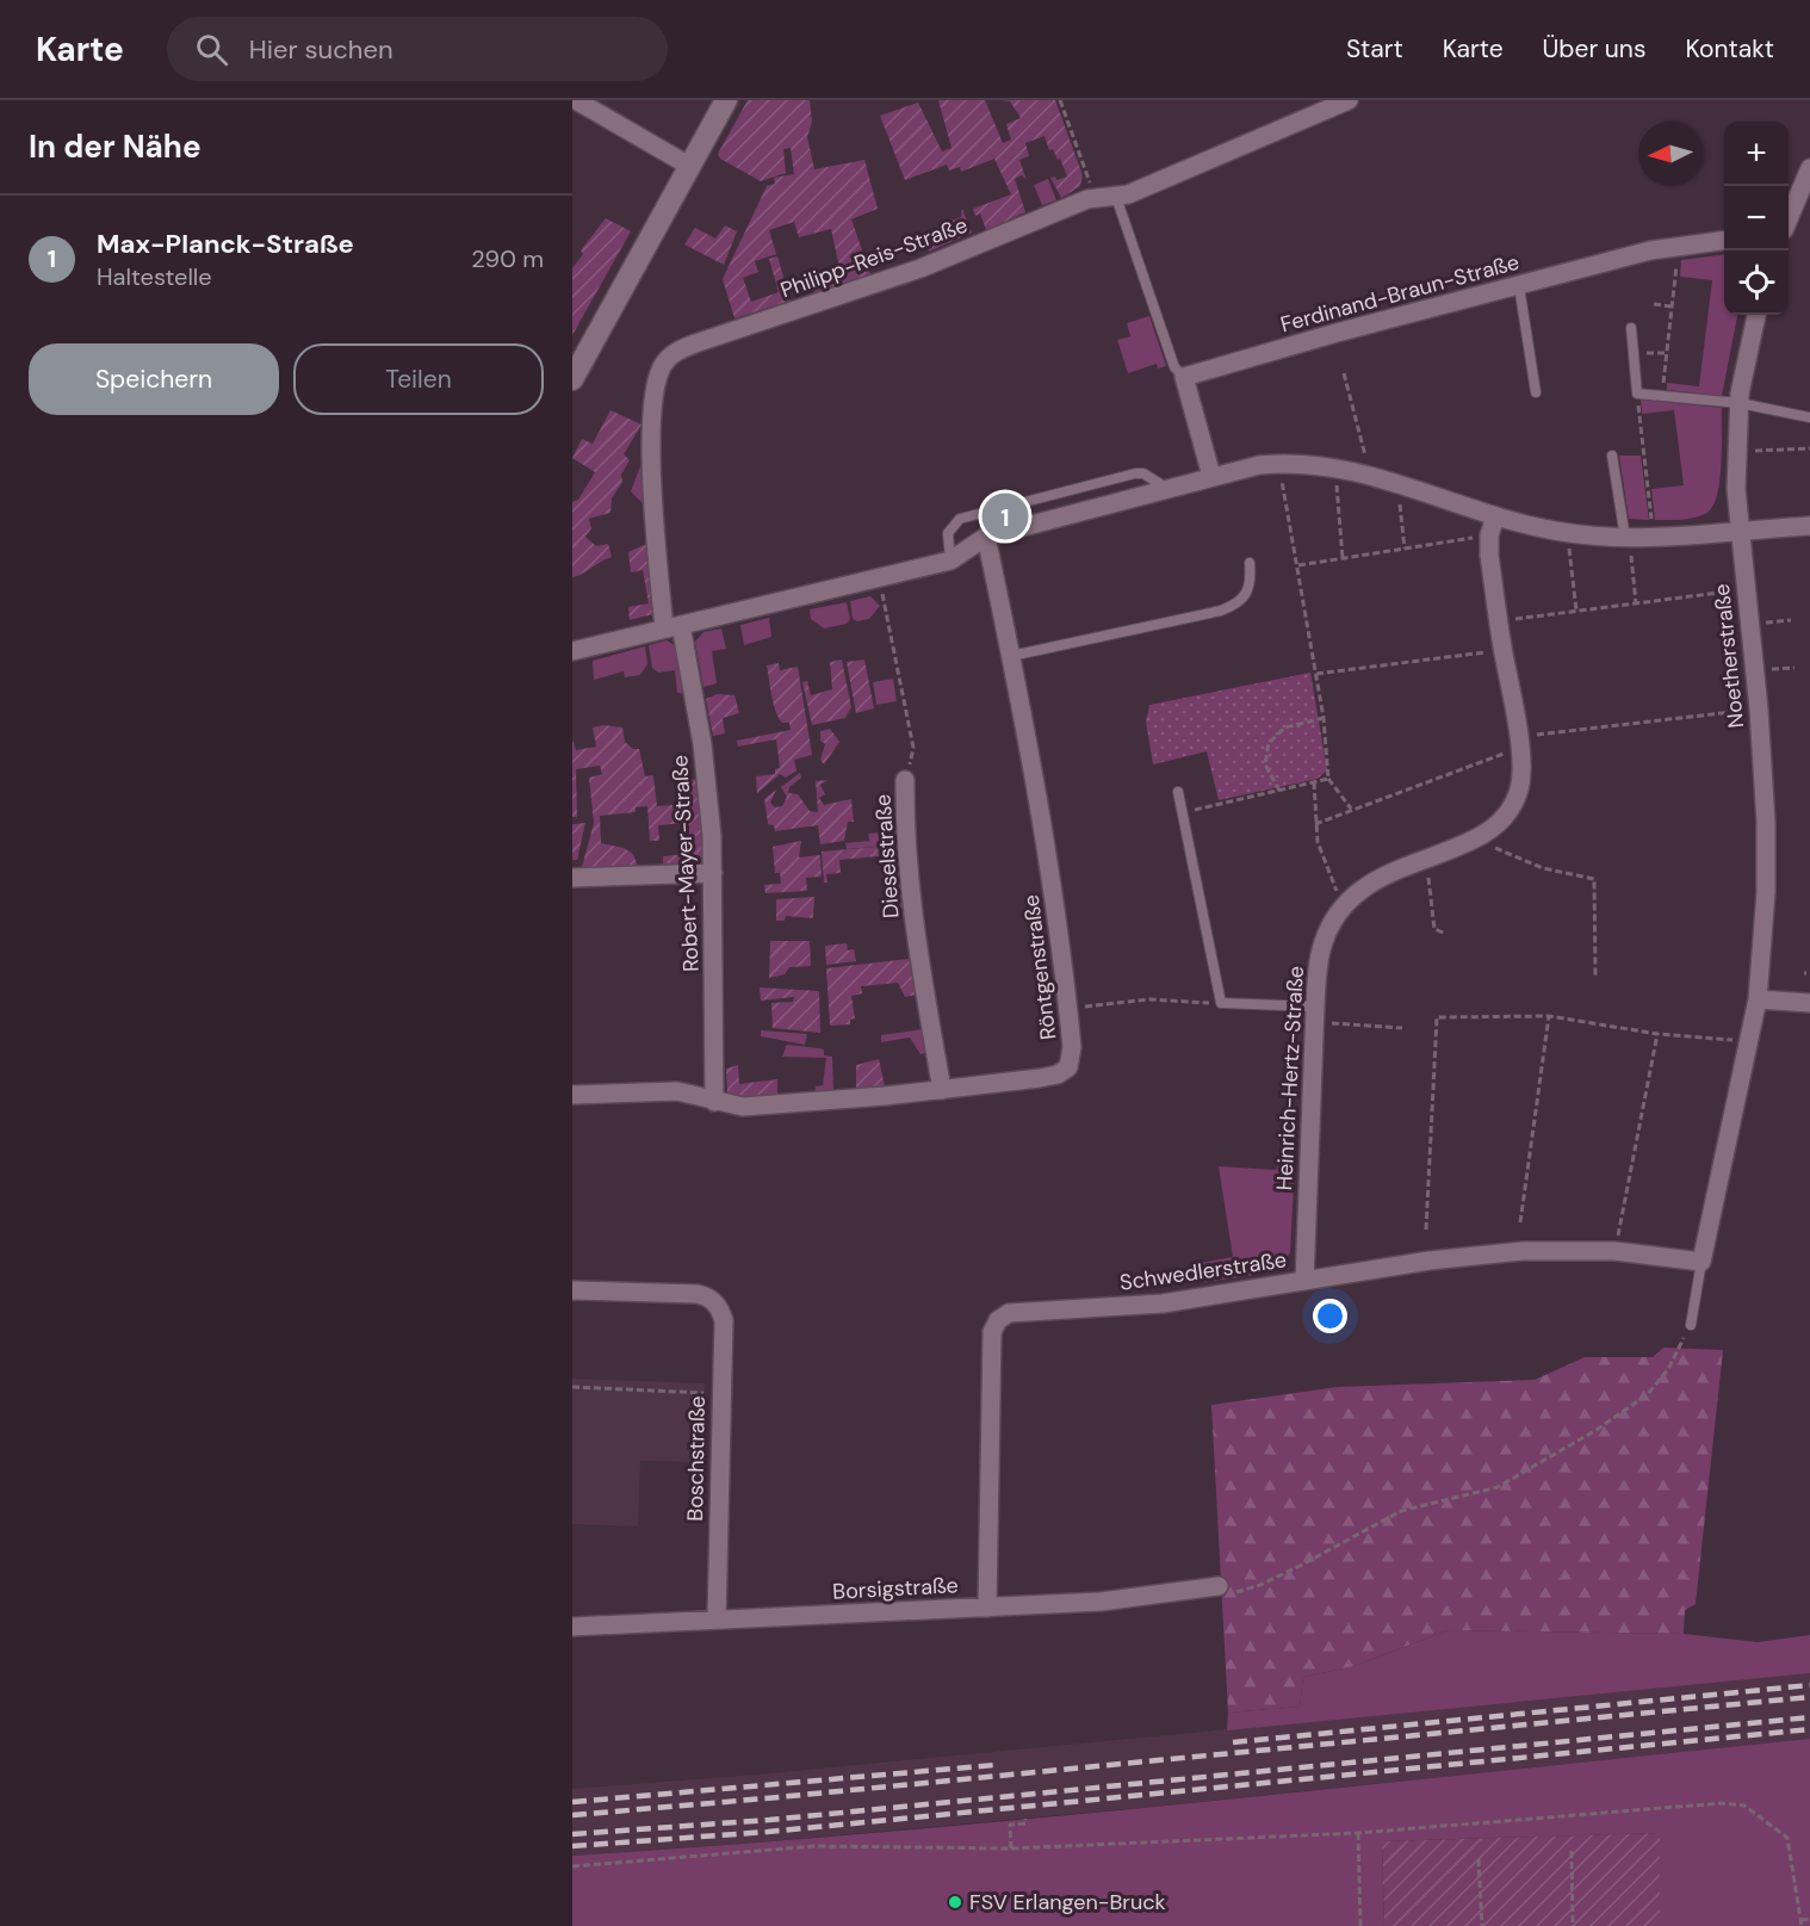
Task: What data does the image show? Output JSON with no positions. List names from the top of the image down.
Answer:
{
  "streets": {
    "street": [
      "Philipp-Reis-Straße",
      "Ferdinand-Braun-Straße",
      "Noetherstraße",
      "Dieselstraße",
      "Robert-Mayer-Straße",
      "Röntgenstraße",
      "Heinrich-Hertz-Straße",
      "Schwedlerstraße",
      "Boschstraße",
      "Borsigstraße"
    ]
  },
  "crossings": [
    ["Philipp-Reis-Straße", "Robert-Mayer-Straße"],
    ["Noetherstraße", "Schwedlerstraße"],
    ["Dieselstraße", "Röntgenstraße"],
    ["Robert-Mayer-Straße", "Röntgenstraße"],
    ["Heinrich-Hertz-Straße", "Schwedlerstraße"],
    ["Schwedlerstraße", "Borsigstraße"],
    ["Boschstraße", "Borsigstraße"]
  ],
  "places": ["FSV Erlangen-Bruck"],
  "north": "left",
  "page": {
    "header": "Karte",
    "search": "Hier suchen",
    "nav": [
      "Start",
      "Karte",
      "Über uns",
      "Kontakt"
    ],
    "heading": "In der Nähe",
    "map_buttons": ["+", "−"],
    "list": [
      {
        "mark": "1",
        "name": "Max-Planck-Straße",
        "note": "Haltestelle",
        "value": "290 m"
      }
    ],
    "buttons": ["Speichern", "Teilen"],
    "pins": "1"
  }
}
